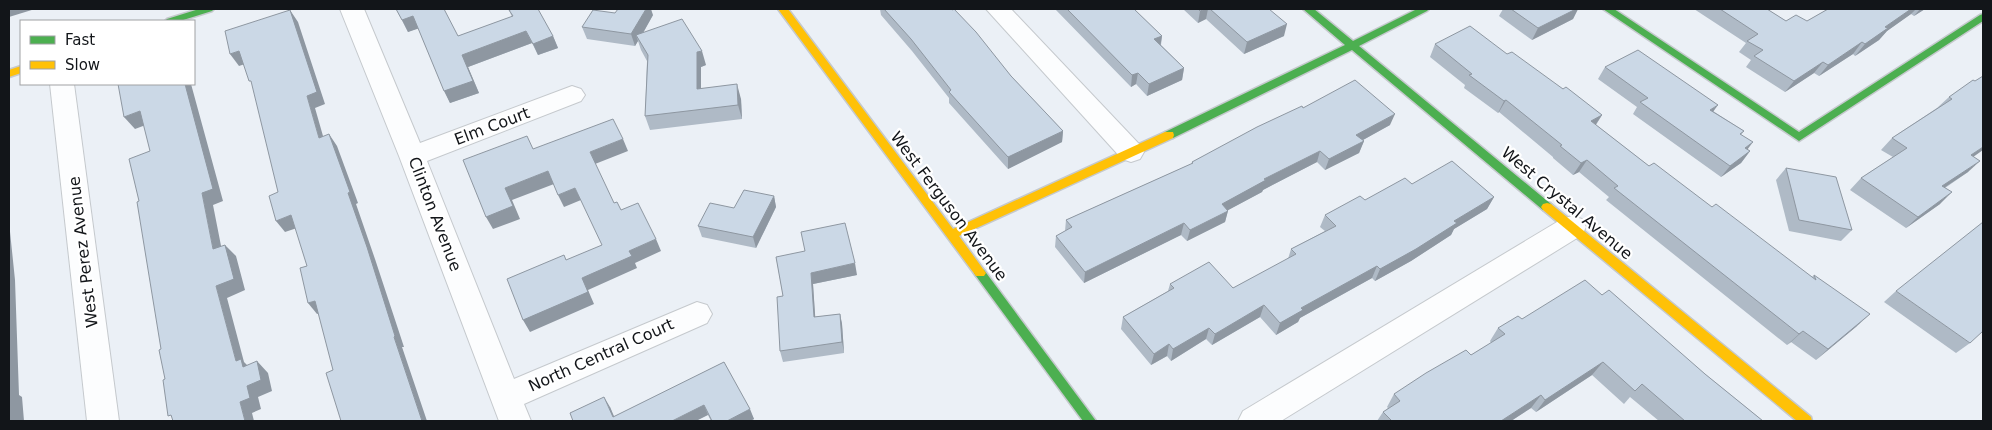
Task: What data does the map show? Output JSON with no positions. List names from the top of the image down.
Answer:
{
  "streets": {
    "street": [
      "Elm Court",
      "West Crystal Avenue",
      "West Ferguson Avenue",
      "Clinton Avenue",
      "West Perez Avenue",
      "North Central Court"
    ]
  },
  "crossings": [
    ["Elm Court", "Clinton Avenue"],
    ["Clinton Avenue", "North Central Court"]
  ],
  "legend": ["Fast", "Slow"]
}
